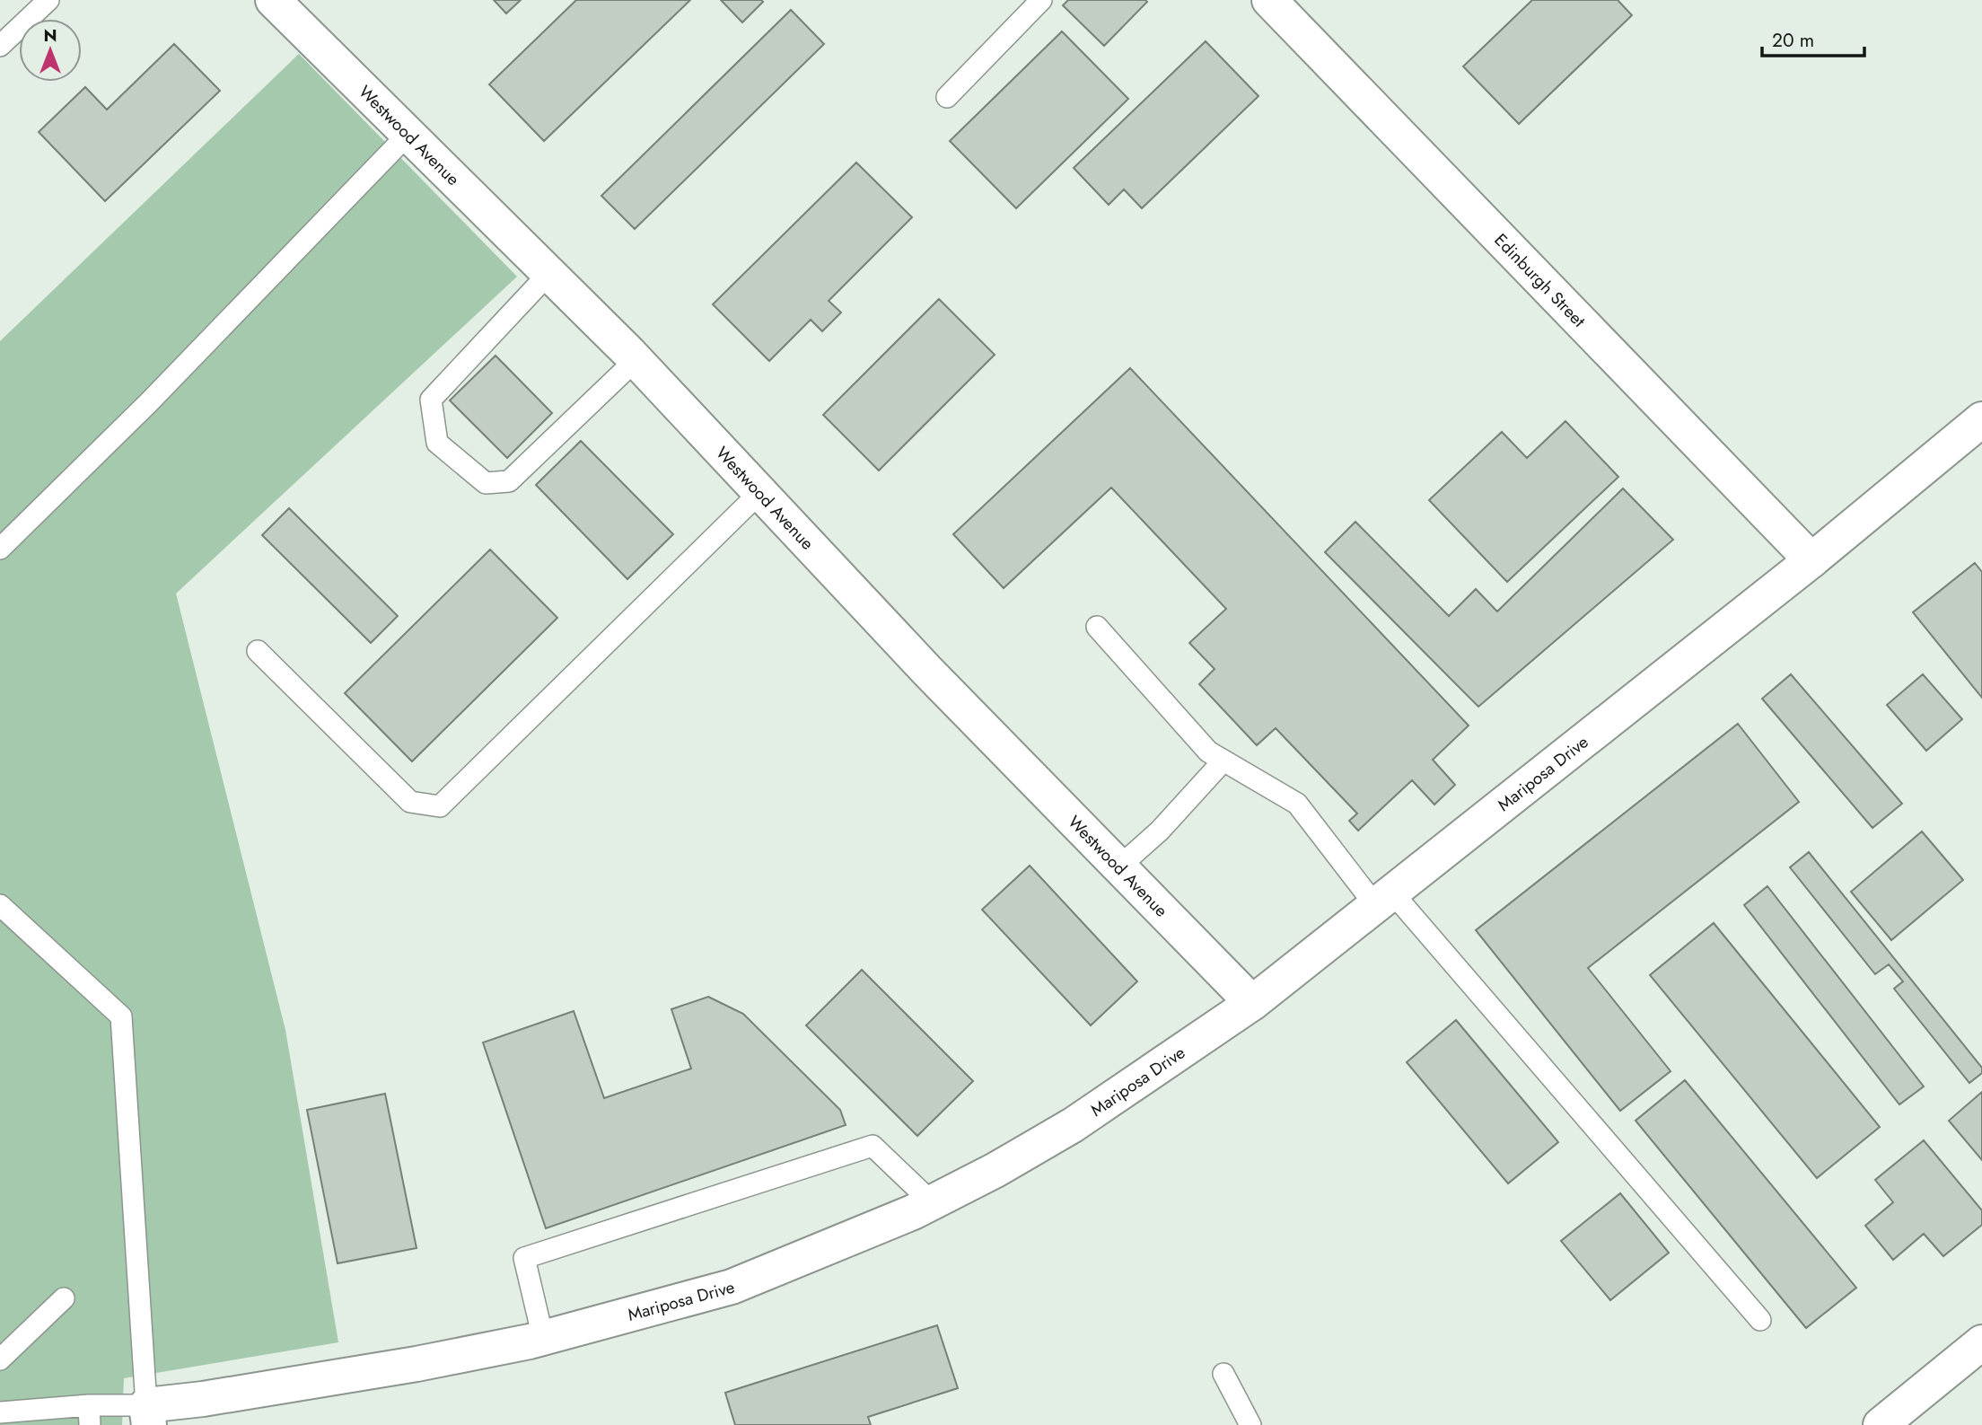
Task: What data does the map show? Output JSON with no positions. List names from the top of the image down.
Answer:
{
  "streets": {
    "street": ["Westwood Avenue", "Edinburgh Street", "Mariposa Drive"]
  },
  "crossings": [
    ["Westwood Avenue", "Mariposa Drive"],
    ["Edinburgh Street", "Mariposa Drive"]
  ],
  "scale_bar": "20 m",
  "north": "top"
}
